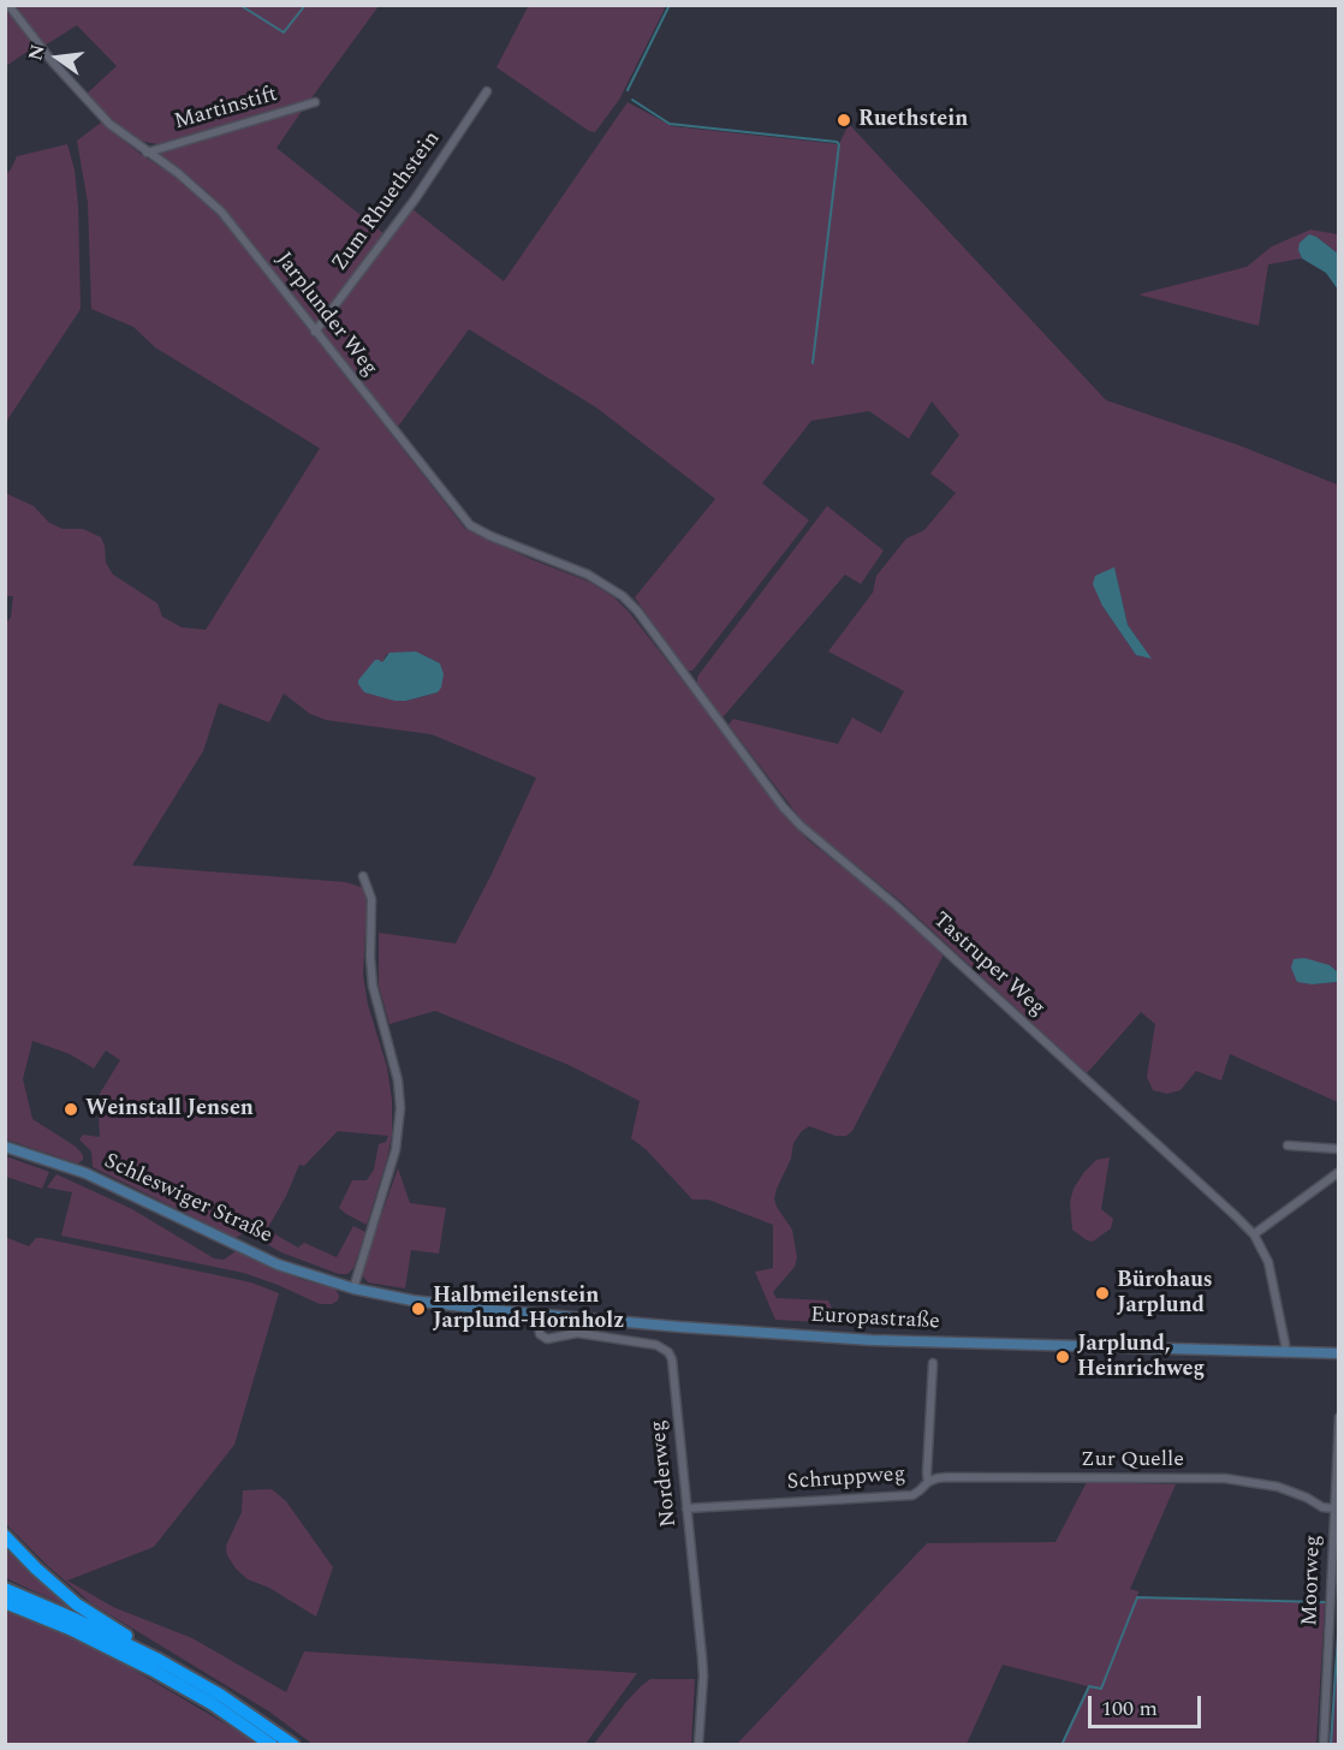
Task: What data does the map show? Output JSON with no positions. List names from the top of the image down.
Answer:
{
  "streets": {
    "main road": ["Schleswiger Straße", "Europastraße"],
    "street": [
      "Martinstift",
      "Zum Rhuethstein",
      "Jarplunder Weg",
      "Tastruper Weg",
      "Zur Quelle",
      "Norderweg",
      "Schruppweg",
      "Moorweg"
    ]
  },
  "crossings": [
    ["Martinstift", "Jarplunder Weg"],
    ["Zum Rhuethstein", "Jarplunder Weg"],
    ["Jarplunder Weg", "Tastruper Weg"],
    ["Tastruper Weg", "Europastraße"],
    ["Schleswiger Straße", "Europastraße"],
    ["Europastraße", "Norderweg"],
    ["Zur Quelle", "Schruppweg"],
    ["Zur Quelle", "Moorweg"],
    ["Norderweg", "Schruppweg"]
  ],
  "places": [
    "Ruethstein",
    "Weinstall Jensen",
    "Bürohaus Jarplund",
    "Halbmeilenstein Jarplund-Hornholz",
    "Jarplund, Heinrichweg"
  ],
  "scale_bar": "100 m",
  "north": "left"
}
